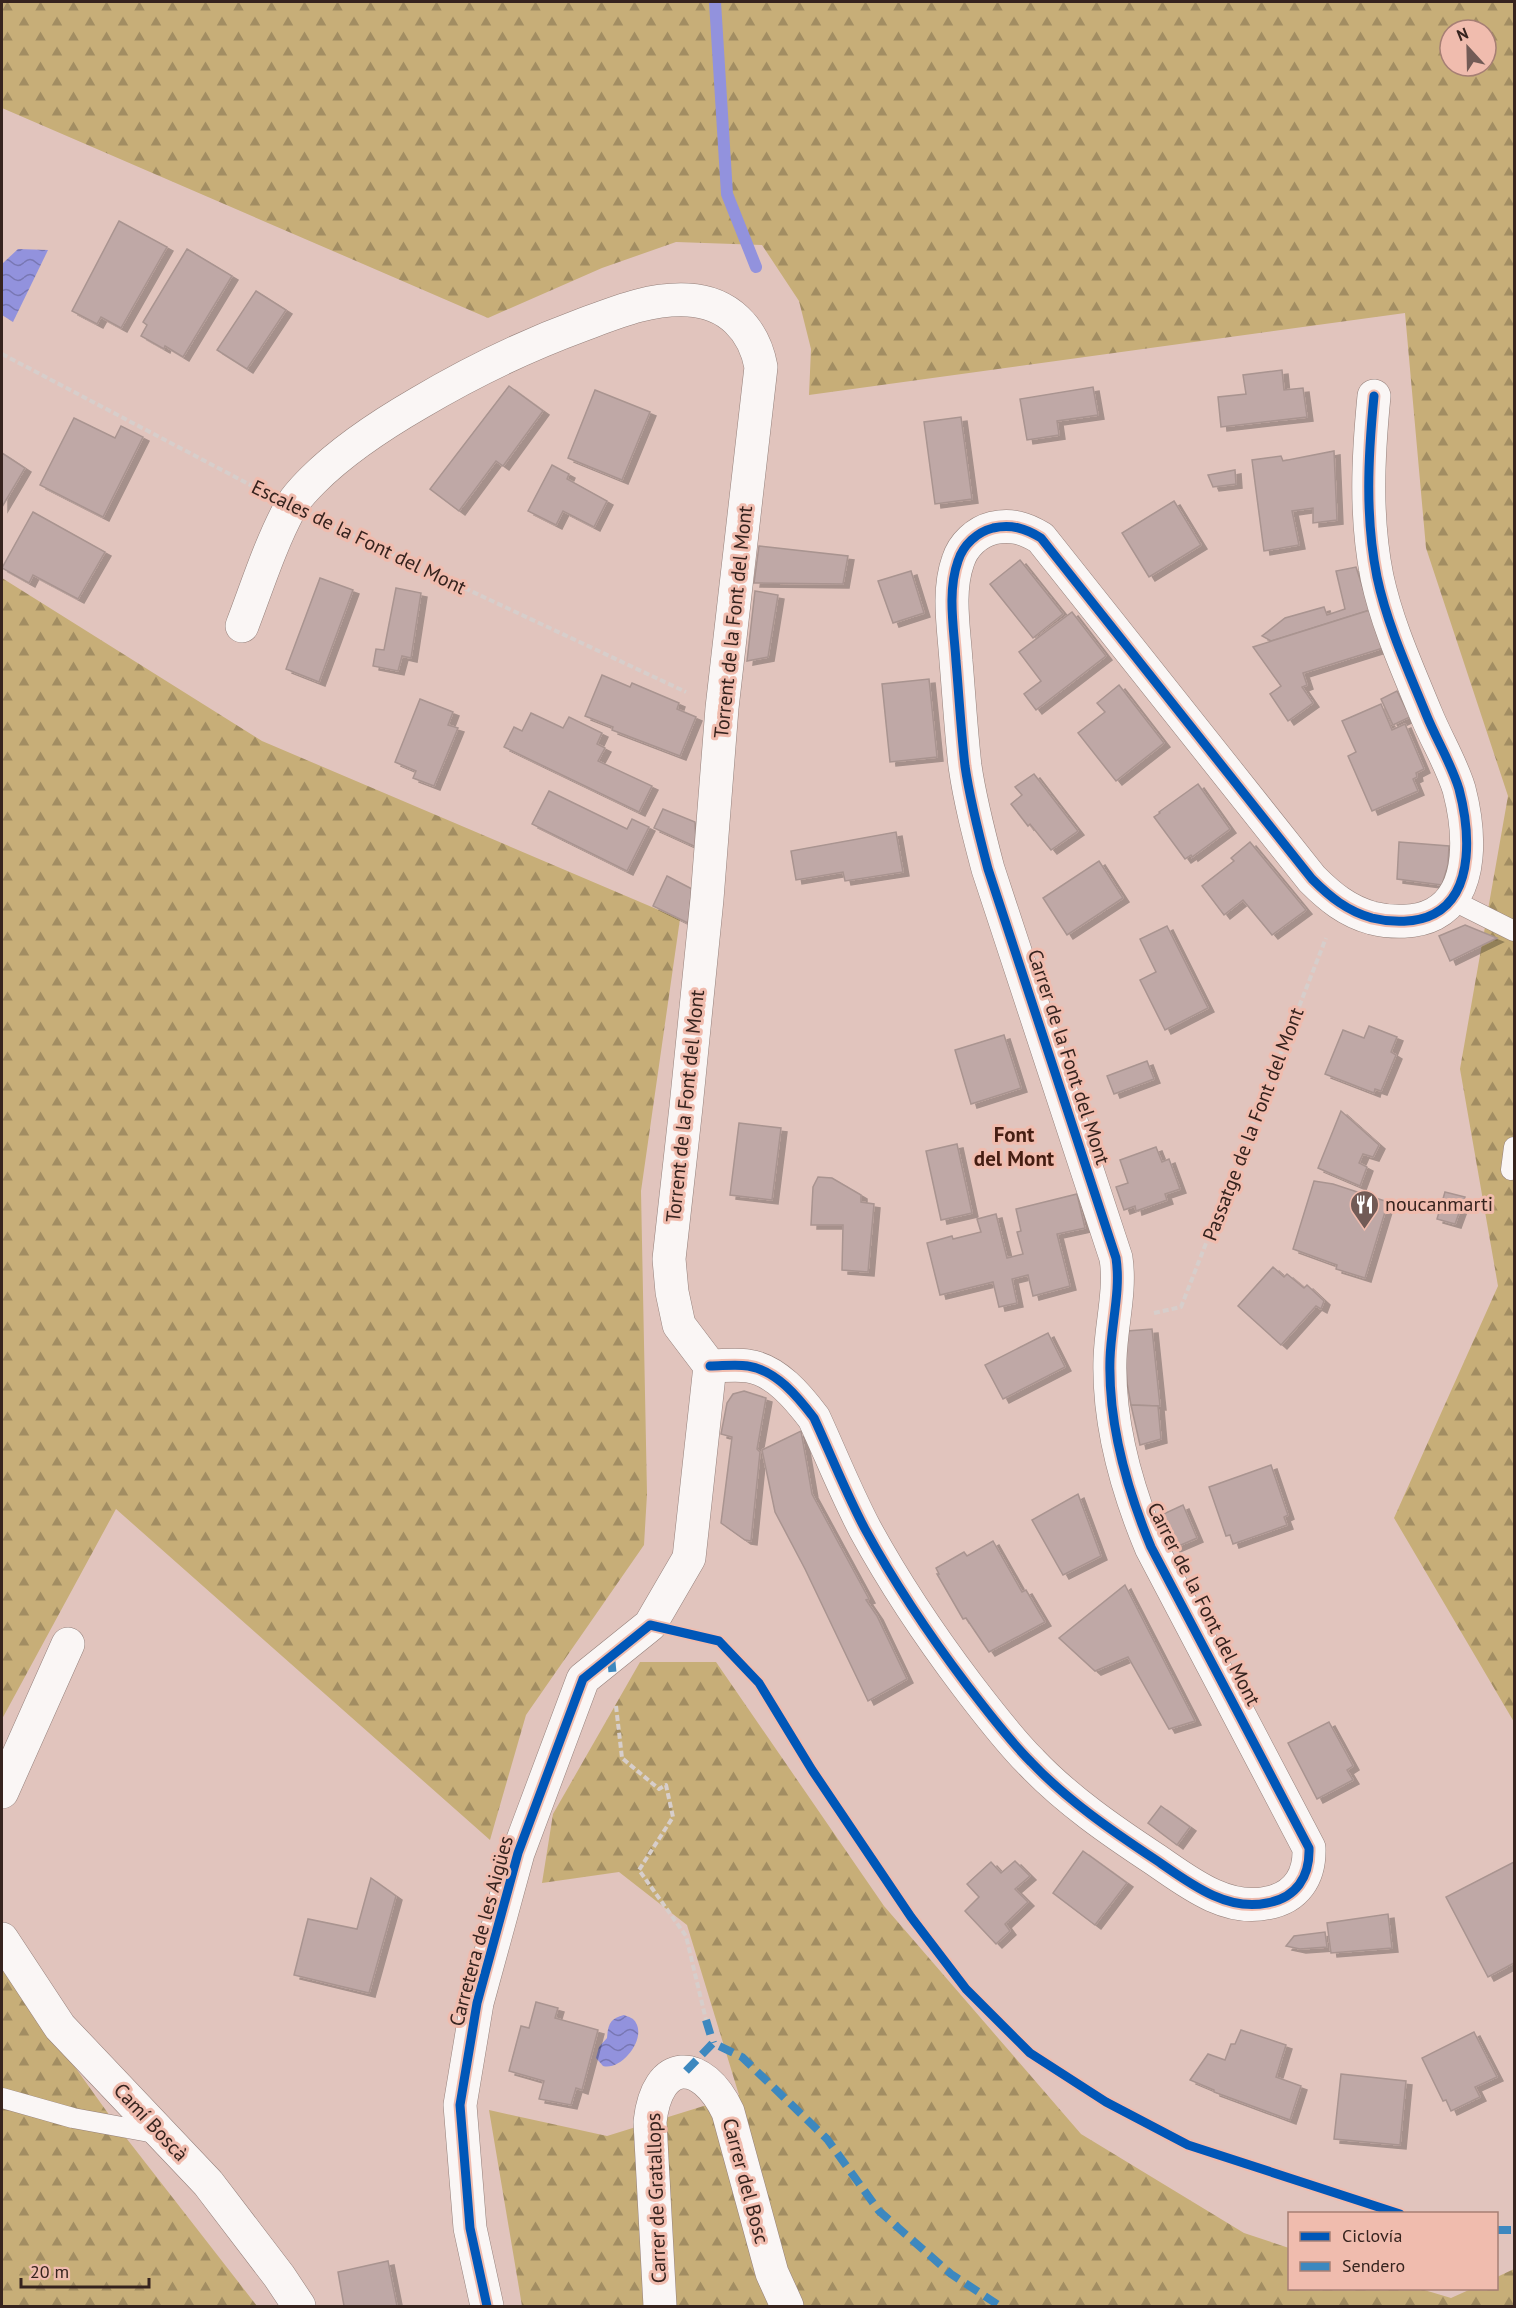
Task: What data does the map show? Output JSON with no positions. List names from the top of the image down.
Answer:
{
  "streets": {
    "street": [
      "Torrent de la Font del Mont",
      "Carrer de la Font del Mont",
      "Carretera de les Aigües",
      "Camí Boscà",
      "Carrer del Bosc",
      "Carrer de Gratallops"
    ],
    "path": ["Escales de la Font del Mont", "Passatge de la Font del Mont"]
  },
  "crossings": [
    ["Escales de la Font del Mont", "Torrent de la Font del Mont"],
    ["Torrent de la Font del Mont", "Carrer de la Font del Mont"],
    ["Torrent de la Font del Mont", "Carretera de les Aigües"],
    ["Carrer de la Font del Mont", "Carretera de les Aigües"],
    ["Carrer del Bosc", "Carrer de Gratallops"]
  ],
  "districts": ["Font del Mont"],
  "places": {
    "restaurant": ["noucanmarti"]
  },
  "legend": ["Ciclovía", "Sendero"],
  "scale_bar": "20 m",
  "north": "top"
}
